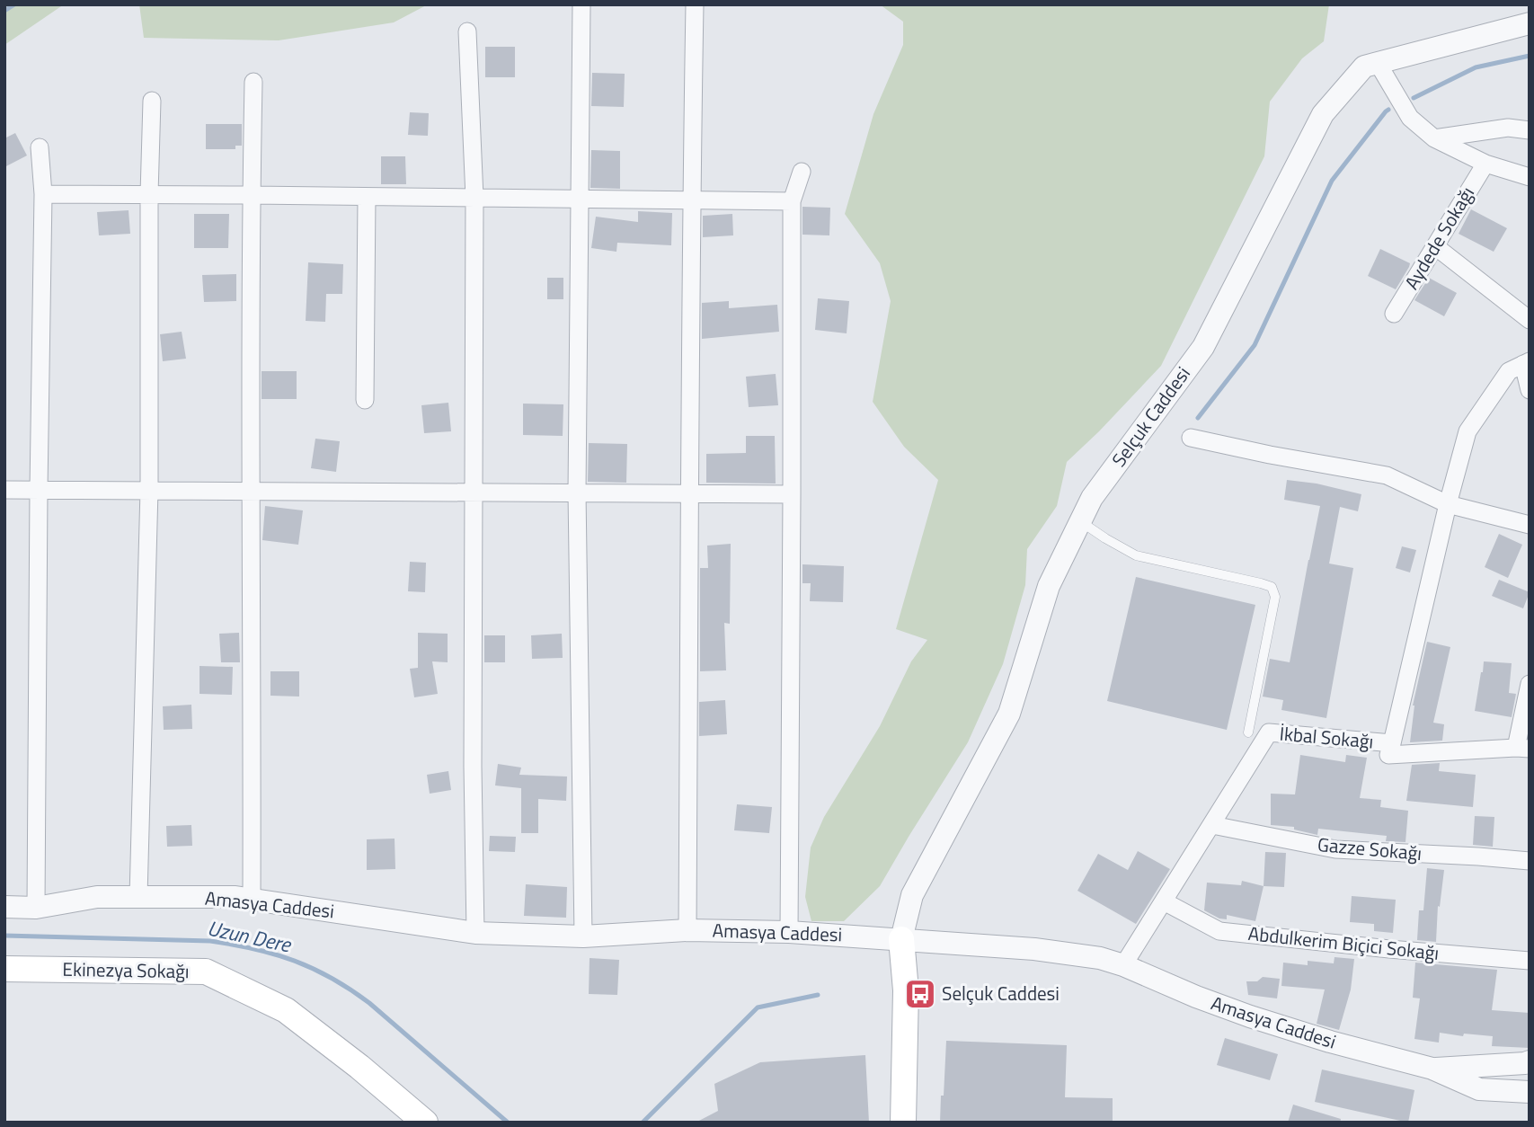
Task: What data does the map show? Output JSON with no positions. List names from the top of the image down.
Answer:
{
  "streets": {
    "main road": ["Ekinezya Sokağı"],
    "street": [
      "Aydede Sokağı",
      "Selçuk Caddesi",
      "İkbal Sokağı",
      "Gazze Sokağı",
      "Amasya Caddesi",
      "Abdulkerim Biçici Sokağı"
    ]
  },
  "crossings": [
    ["Selçuk Caddesi", "Amasya Caddesi"],
    ["İkbal Sokağı", "Gazze Sokağı"],
    ["İkbal Sokağı", "Amasya Caddesi"],
    ["İkbal Sokağı", "Abdulkerim Biçici Sokağı"]
  ],
  "water": ["Uzun Dere"],
  "places": {
    "bus stop": ["Selçuk Caddesi"]
  }
}
